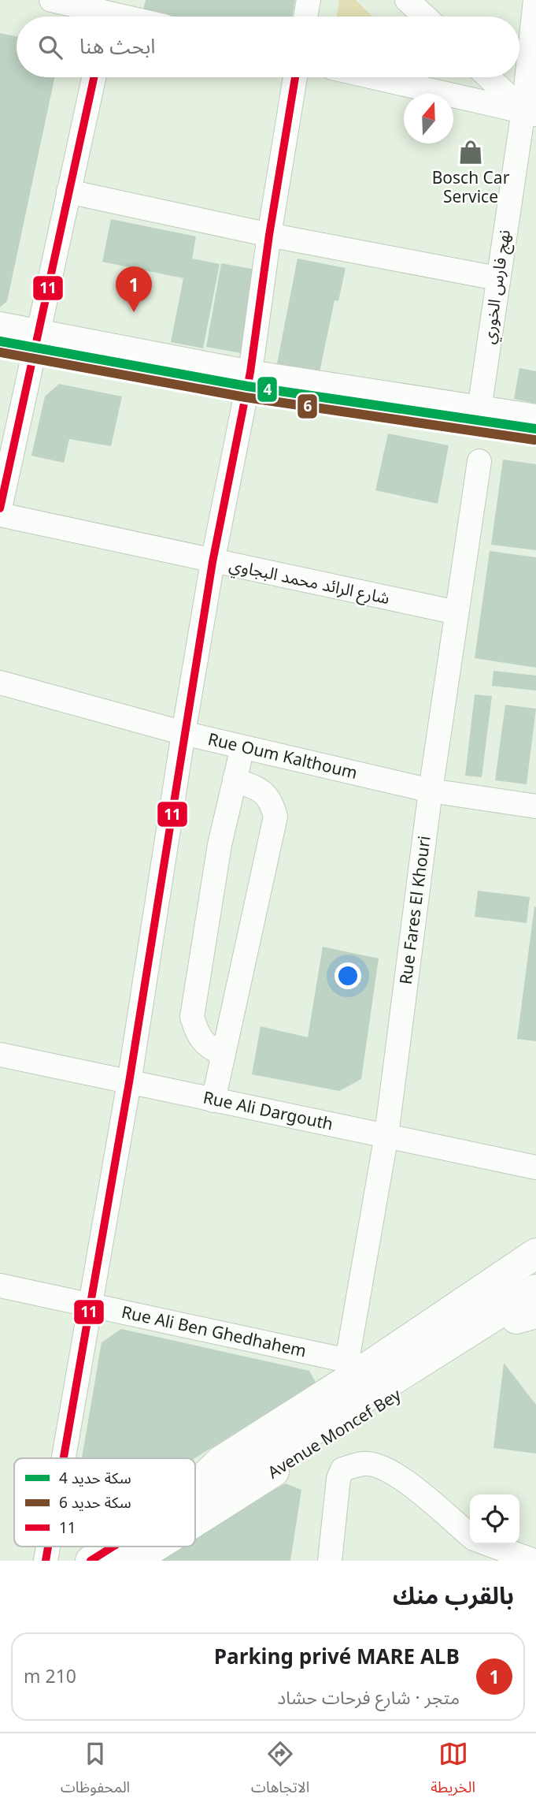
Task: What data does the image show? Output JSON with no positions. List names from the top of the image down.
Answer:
{
  "streets": {
    "main road": ["Avenue Moncef Bey"],
    "street": [
      "نهج فارس الخوري",
      "شارع الرائد محمد البجاوي",
      "Rue Oum Kalthoum",
      "Rue Fares El Khouri",
      "Rue Ali Dargouth",
      "Rue Ali Ben Ghedhahem"
    ]
  },
  "crossings": [
    ["شارع الرائد محمد البجاوي", "Rue Fares El Khouri"],
    ["Rue Oum Kalthoum", "Rue Fares El Khouri"],
    ["Rue Fares El Khouri", "Rue Ali Dargouth"],
    ["Rue Fares El Khouri", "Rue Ali Ben Ghedhahem"]
  ],
  "places": {
    "shop": ["Bosch Car Service"]
  },
  "lines": ["transit line 11", "rail line 4", "rail line 6"],
  "legend": ["سكة حديد 4", "سكة حديد 6", "11"],
  "north": "top",
  "page": {
    "search": "ابحث هنا",
    "pins": "1",
    "heading": "بالقرب منك",
    "list": [
      {
        "mark": "1",
        "name": "Parking privé MARE ALB",
        "note": "متجر · شارع فرحات حشاد",
        "value": "210 m"
      }
    ],
    "nav": ["الخريطة", "الاتجاهات", "المحفوظات"]
  }
}
